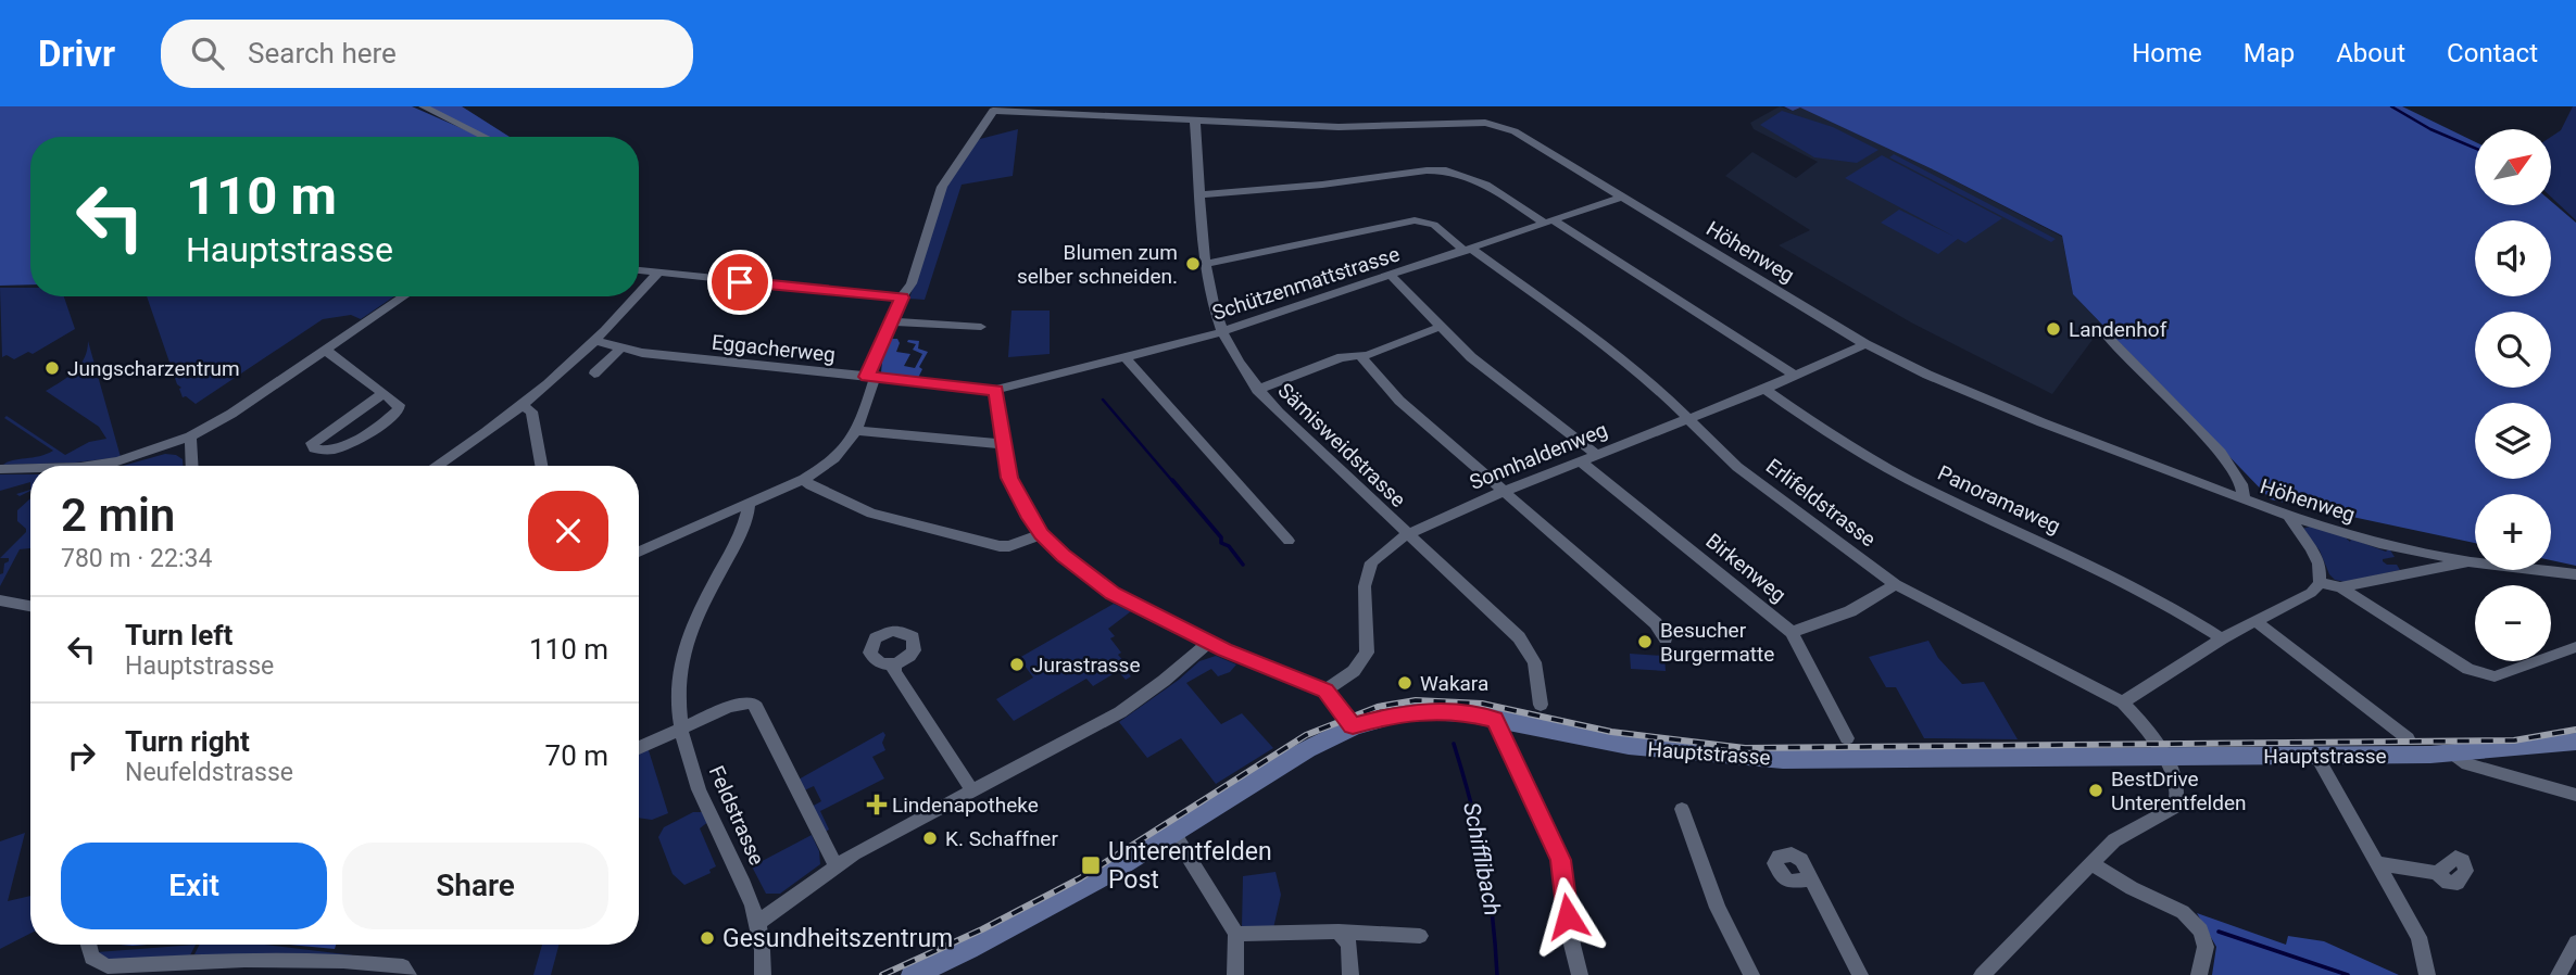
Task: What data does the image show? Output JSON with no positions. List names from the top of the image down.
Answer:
{
  "streets": {
    "main road": ["Hauptstrasse"],
    "street": [
      "Höhenweg",
      "Schützenmattstrasse",
      "Eggacherweg",
      "Sämisweidstrasse",
      "Sonnhaldenweg",
      "Panoramaweg",
      "Erlifeldstrasse",
      "Birkenweg",
      "Feldstrasse"
    ]
  },
  "crossings": [
    ["Höhenweg", "Schützenmattstrasse"],
    ["Höhenweg", "Sämisweidstrasse"],
    ["Höhenweg", "Sonnhaldenweg"],
    ["Schützenmattstrasse", "Eggacherweg"],
    ["Schützenmattstrasse", "Sämisweidstrasse"],
    ["Schützenmattstrasse", "Erlifeldstrasse"],
    ["Sämisweidstrasse", "Sonnhaldenweg"],
    ["Sämisweidstrasse", "Erlifeldstrasse"],
    ["Sonnhaldenweg", "Panoramaweg"],
    ["Sonnhaldenweg", "Erlifeldstrasse"],
    ["Sonnhaldenweg", "Birkenweg"],
    ["Erlifeldstrasse", "Hauptstrasse"]
  ],
  "water": ["Schifflibach"],
  "places": {
    "other": [
      "Blumen zum selber schneiden.",
      "Landenhof",
      "Jungscharzentrum",
      "Besucher Burgermatte",
      "Jurastrasse",
      "Wakara",
      "BestDrive Unterentfelden",
      "K. Schaffner",
      "Gesundheitszentrum"
    ],
    "health": ["Lindenapotheke"],
    "transit": ["Unterentfelden Post"]
  },
  "north": "top right",
  "page": {
    "header": "Drivr",
    "search": "Search here",
    "nav": [
      "Home",
      "Map",
      "About",
      "Contact"
    ],
    "map_buttons": ["+", "−"],
    "turn": ["110 m", "Hauptstrasse"],
    "heading": ["2 min", "780 m · 22:34"],
    "list": [
      {
        "name": "Turn left",
        "note": "Hauptstrasse",
        "value": "110 m"
      },
      {
        "name": "Turn right",
        "note": "Neufeldstrasse",
        "value": "70 m"
      }
    ],
    "buttons": ["Exit", "Share"]
  }
}
